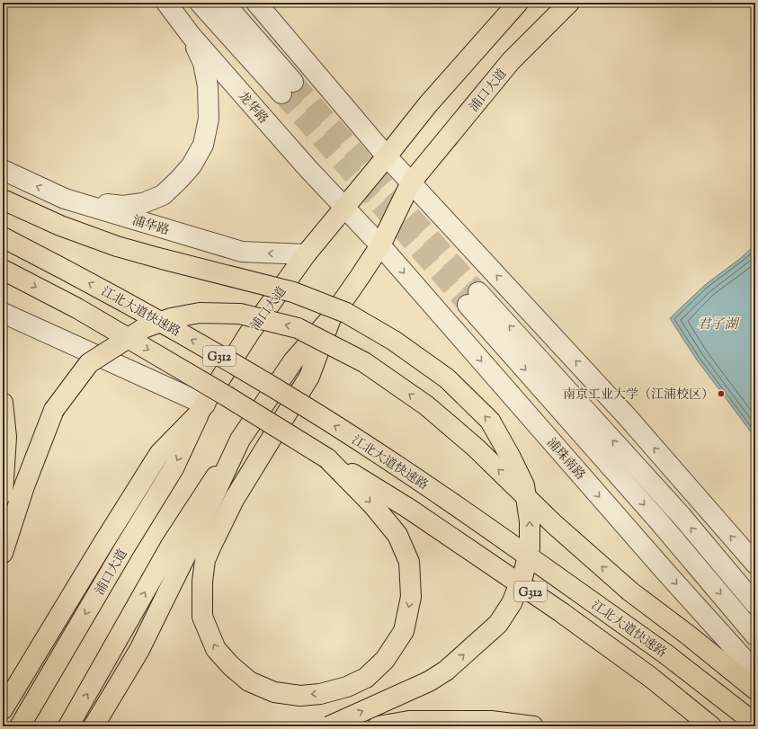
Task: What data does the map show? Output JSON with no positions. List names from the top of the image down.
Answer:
{
  "streets": {
    "main road": ["浦口大道", "江北大道快速路", "G312"],
    "street": ["龙华路", "浦华路", "浦珠南路"]
  },
  "crossings": [
    ["浦口大道", "龙华路"],
    ["浦口大道", "浦华路"],
    ["浦口大道", "浦珠南路"],
    ["龙华路", "浦珠南路"]
  ],
  "water": ["君子湖"],
  "places": ["南京工业大学（江浦校区）"]
}
